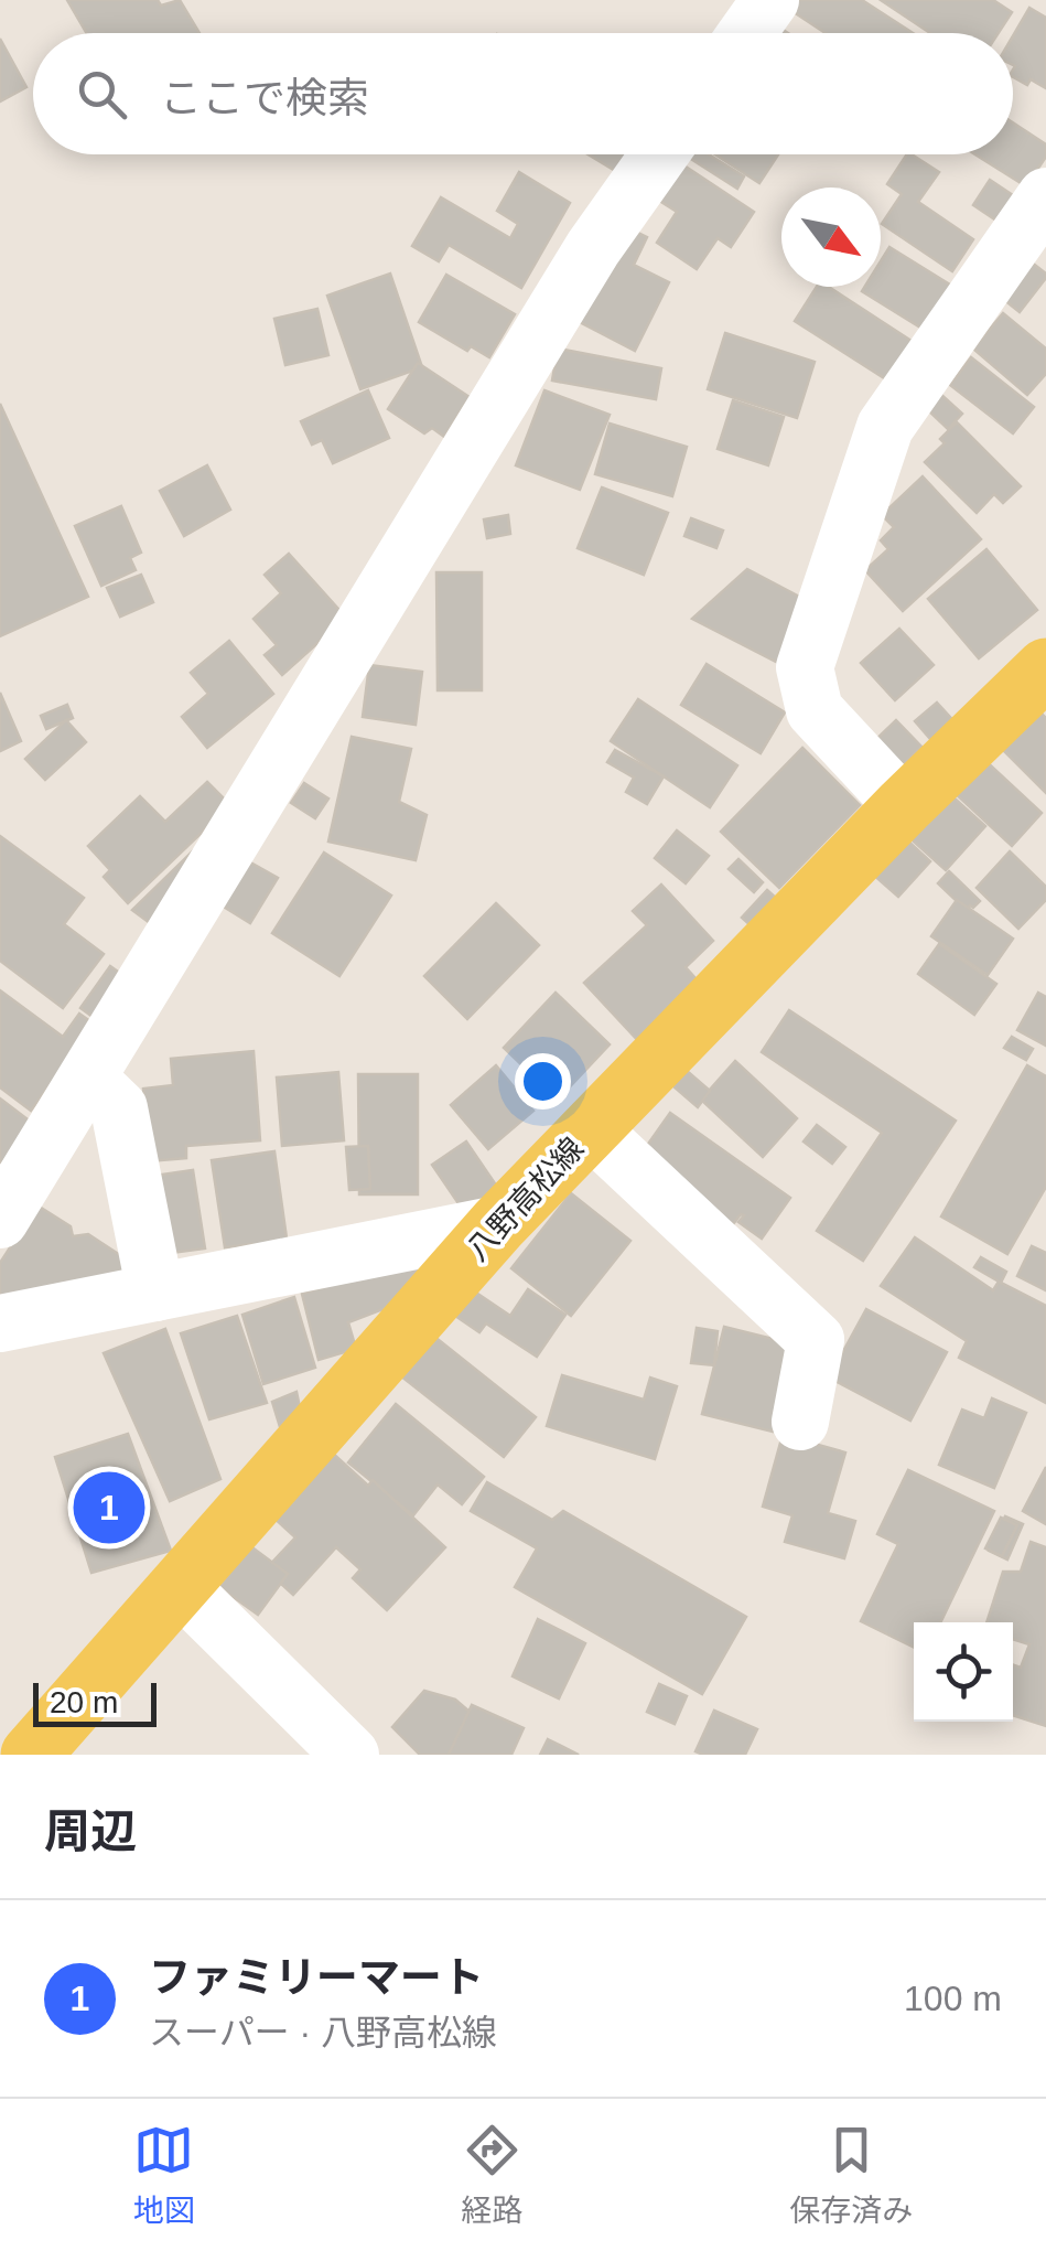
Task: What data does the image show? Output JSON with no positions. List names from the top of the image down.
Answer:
{
  "streets": {
    "main road": ["八野高松線"]
  },
  "scale_bar": "20 m",
  "north": "bottom right",
  "page": {
    "search": "ここで検索",
    "pins": "1",
    "scale": "20 m",
    "heading": "周辺",
    "list": [
      {
        "mark": "1",
        "name": "ファミリーマート",
        "note": "スーパー · 八野高松線",
        "value": "100 m"
      }
    ],
    "nav": ["地図", "経路", "保存済み"]
  }
}
